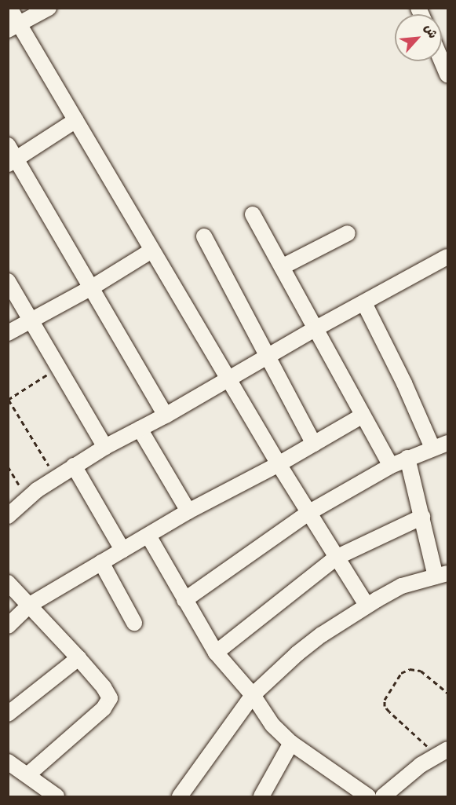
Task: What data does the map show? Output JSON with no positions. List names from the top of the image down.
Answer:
{
  "north": "top right"
}
